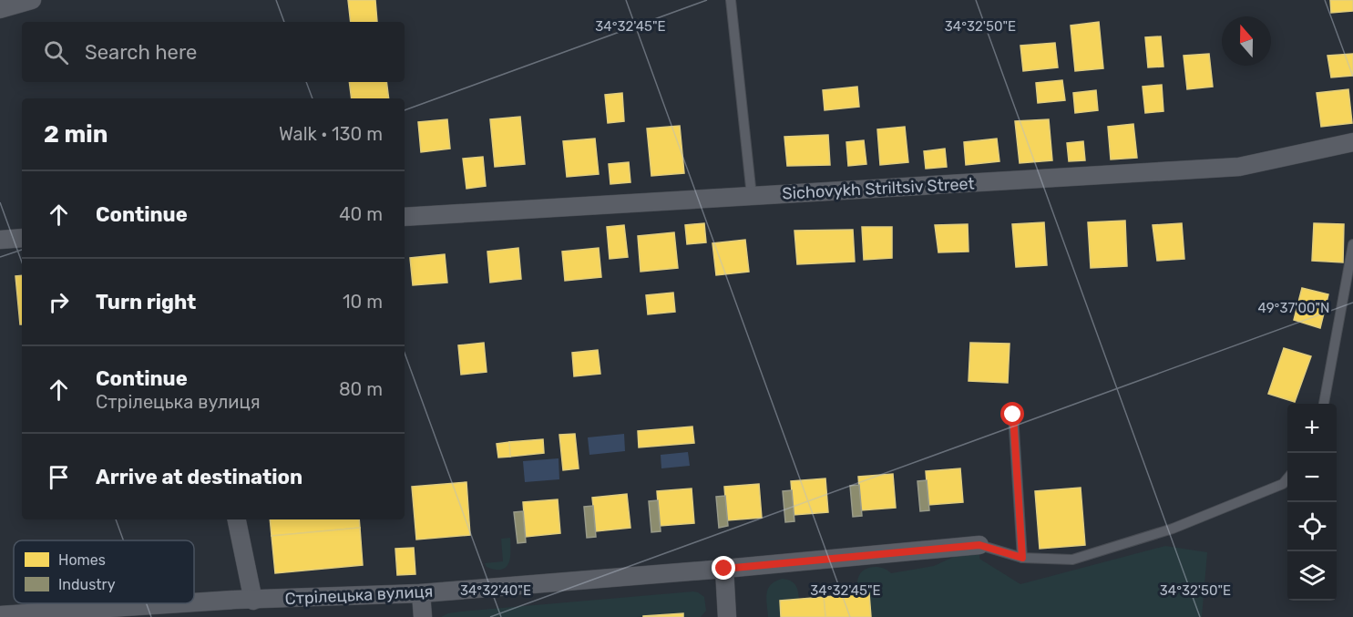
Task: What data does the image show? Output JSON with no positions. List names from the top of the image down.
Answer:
{
  "streets": {
    "street": ["Sichovykh Striltsiv Street", "Стрілецька вулиця"]
  },
  "legend": ["Homes", "Industry"],
  "north": "top",
  "page": {
    "search": "Search here",
    "heading": ["2 min", "Walk · 130 m"],
    "list": [
      ["Continue", "40 m"],
      ["Turn right", "10 m"],
      ["Continue", "Стрілецька вулиця", "80 m"],
      "Arrive at destination"
    ],
    "map_buttons": ["+", "−"]
  },
  "coordinates": [
    "34°32'45\"E",
    "34°32'50\"E",
    "49°37'00\"N",
    "34°32'40\"E"
  ]
}
